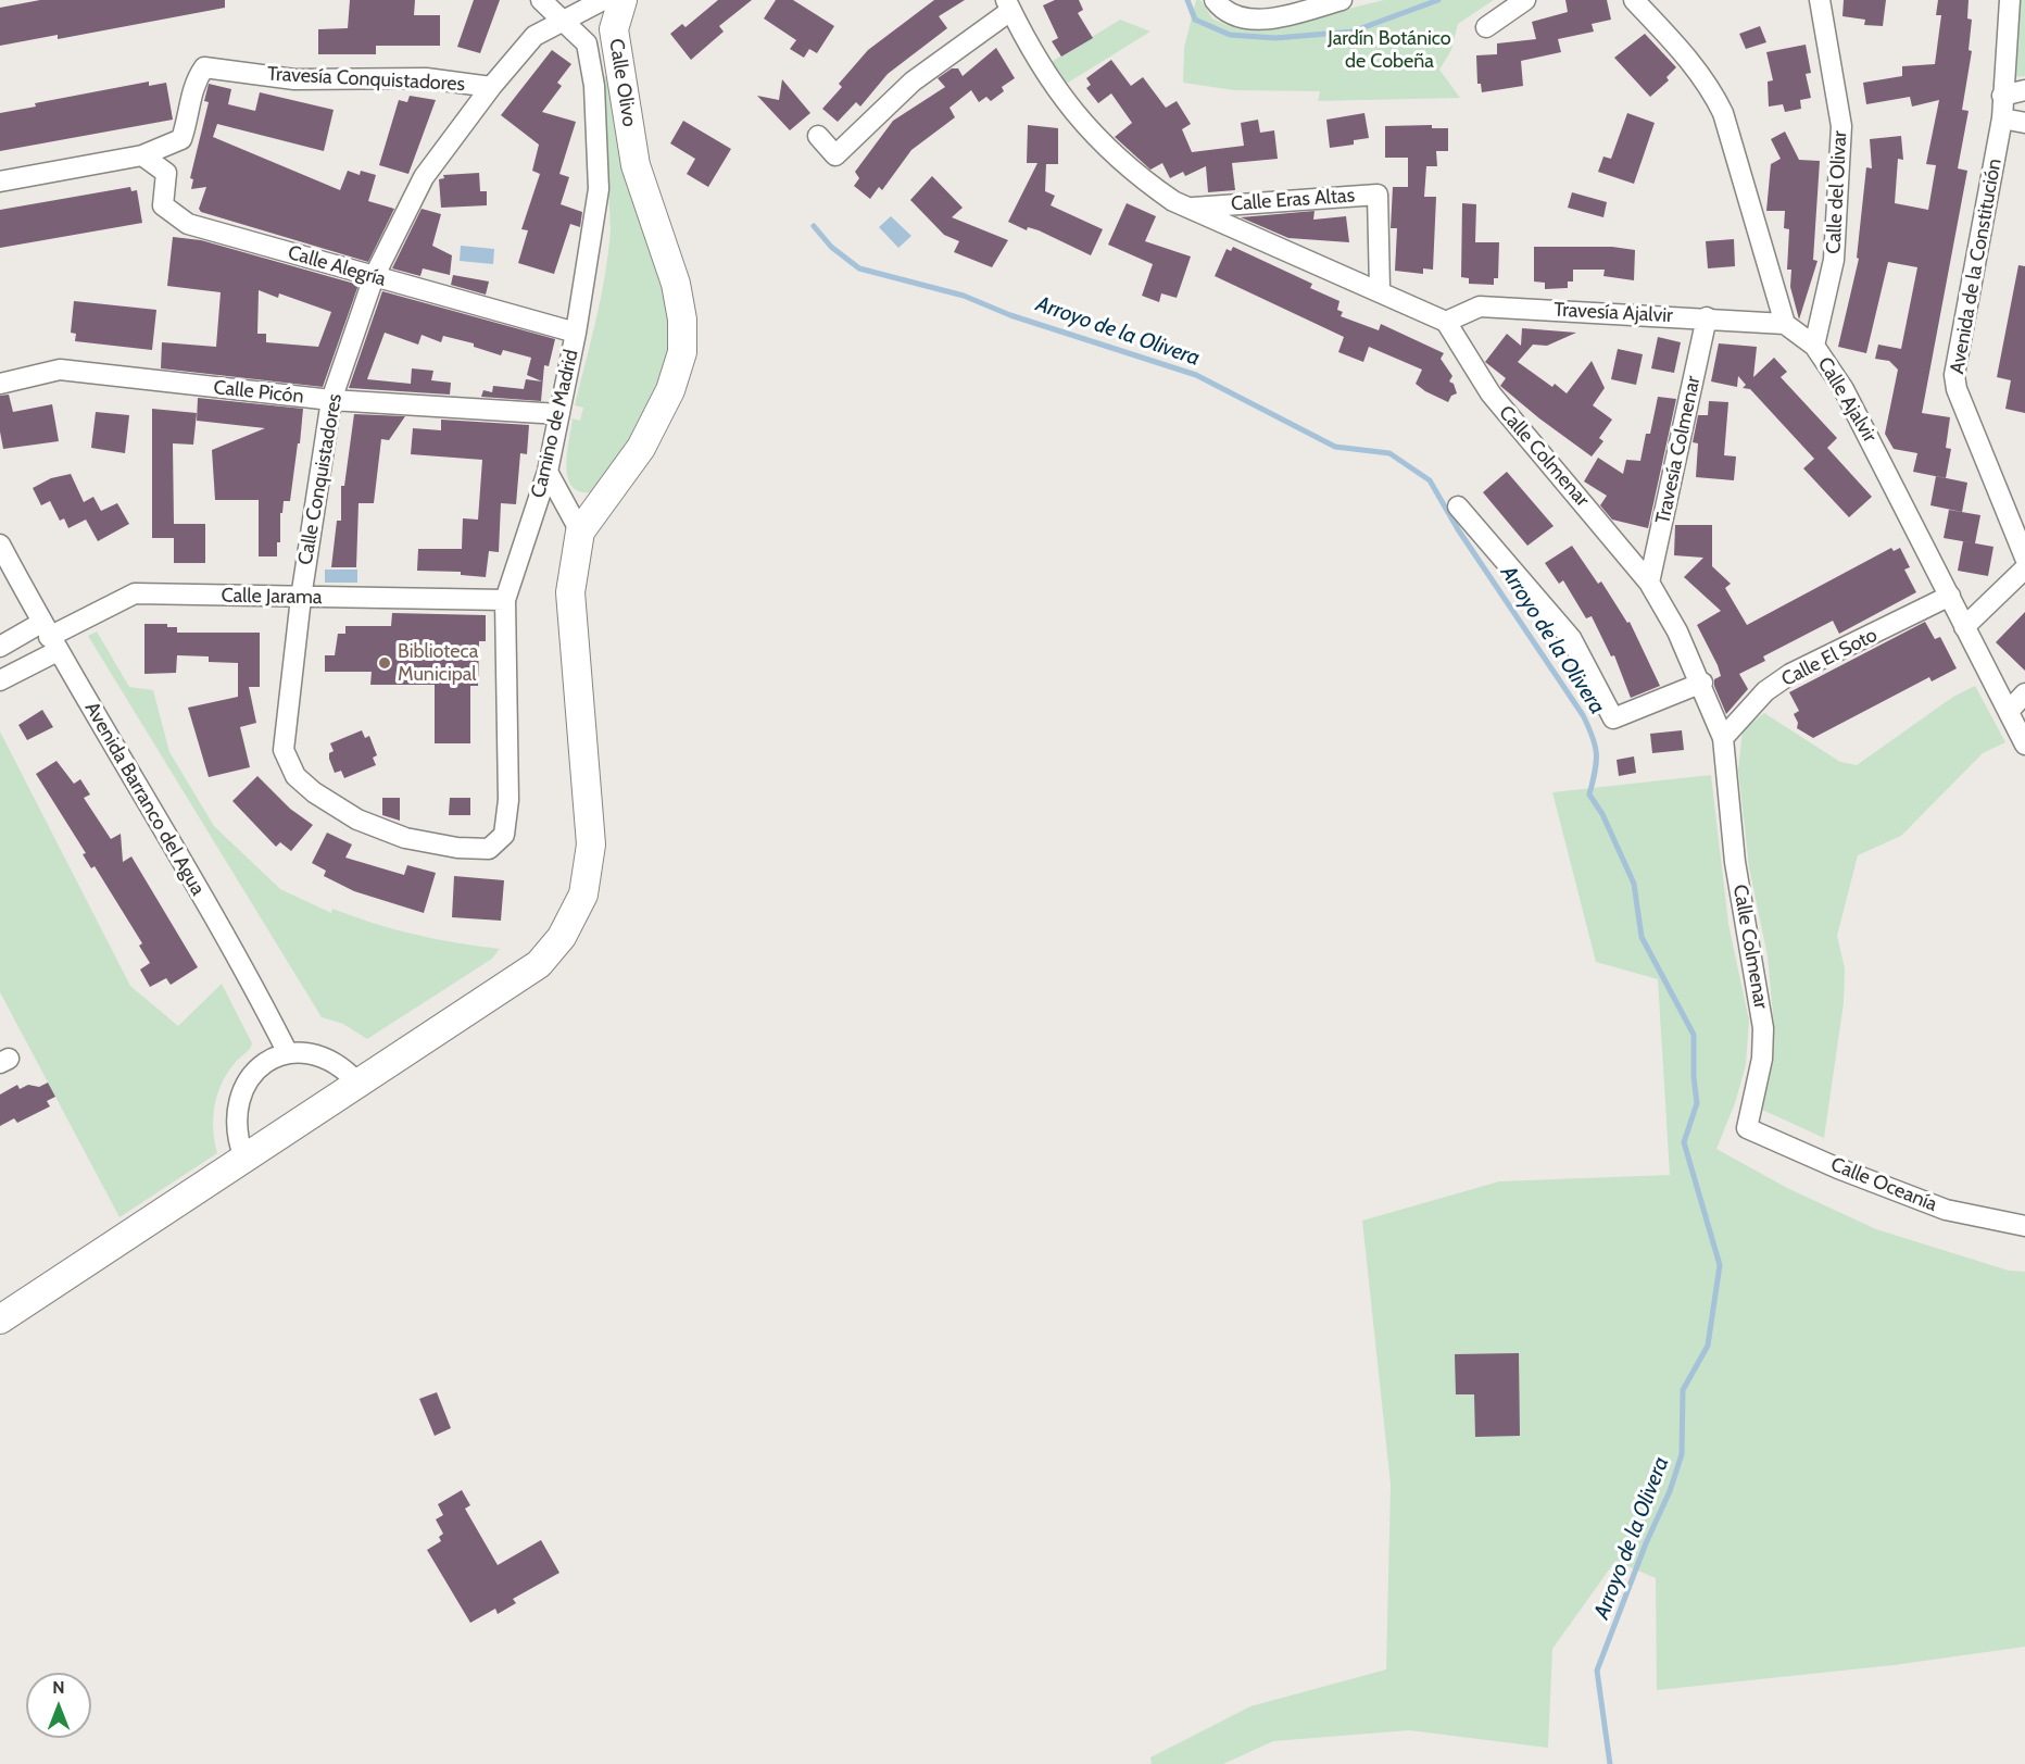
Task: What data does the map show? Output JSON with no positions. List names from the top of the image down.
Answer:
{
  "streets": {
    "street": [
      "Travesía Conquistadores",
      "Calle Olivo",
      "Calle del Olivar",
      "Calle Eras Altas",
      "Calle Alegría",
      "Avenida de la Constitución",
      "Travesía Ajalvir",
      "Calle Picón",
      "Calle Ajalvir",
      "Camino de Madrid",
      "Travesía Colmenar",
      "Calle Colmenar",
      "Calle Conquistadores",
      "Calle Jarama",
      "Calle El Soto",
      "Avenida Barranco del Agua",
      "Calle Oceanía"
    ]
  },
  "crossings": [
    ["Travesía Conquistadores", "Calle Conquistadores"],
    ["Calle del Olivar", "Calle Ajalvir"],
    ["Calle Alegría", "Camino de Madrid"],
    ["Calle Alegría", "Calle Conquistadores"],
    ["Travesía Ajalvir", "Calle Ajalvir"],
    ["Travesía Ajalvir", "Travesía Colmenar"],
    ["Travesía Ajalvir", "Calle Colmenar"],
    ["Calle Picón", "Camino de Madrid"],
    ["Calle Picón", "Calle Conquistadores"],
    ["Calle Ajalvir", "Calle El Soto"],
    ["Camino de Madrid", "Calle Conquistadores"],
    ["Camino de Madrid", "Calle Jarama"],
    ["Travesía Colmenar", "Calle Colmenar"],
    ["Calle Colmenar", "Calle El Soto"],
    ["Calle Colmenar", "Calle Oceanía"],
    ["Calle Conquistadores", "Calle Jarama"],
    ["Calle Jarama", "Avenida Barranco del Agua"]
  ],
  "water": ["Arroyo de la Olivera"],
  "parks": ["Jardín Botánico de Cobeña"],
  "places": ["Biblioteca Municipal"],
  "north": "top"
}
